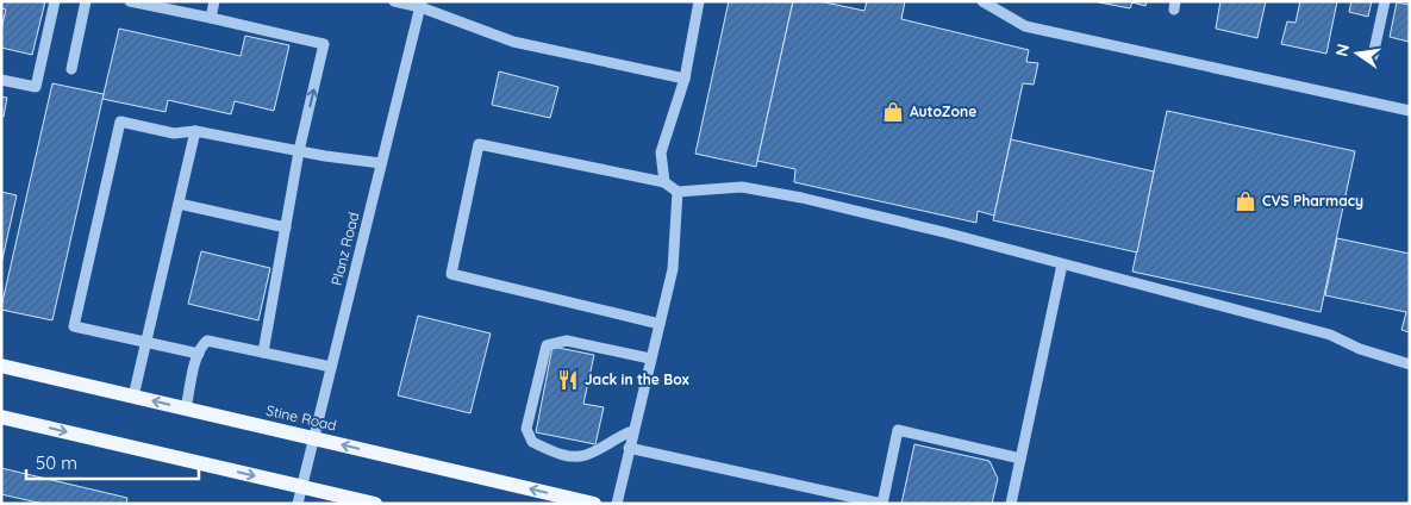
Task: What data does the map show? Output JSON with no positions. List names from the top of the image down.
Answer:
{
  "streets": {
    "main road": ["Stine Road"],
    "street": ["Planz Road"]
  },
  "crossings": [
    ["Planz Road", "Stine Road"]
  ],
  "places": {
    "shop": ["AutoZone", "CVS Pharmacy"],
    "restaurant": ["Jack in the Box"]
  },
  "scale_bar": "50 m",
  "north": "left"
}
